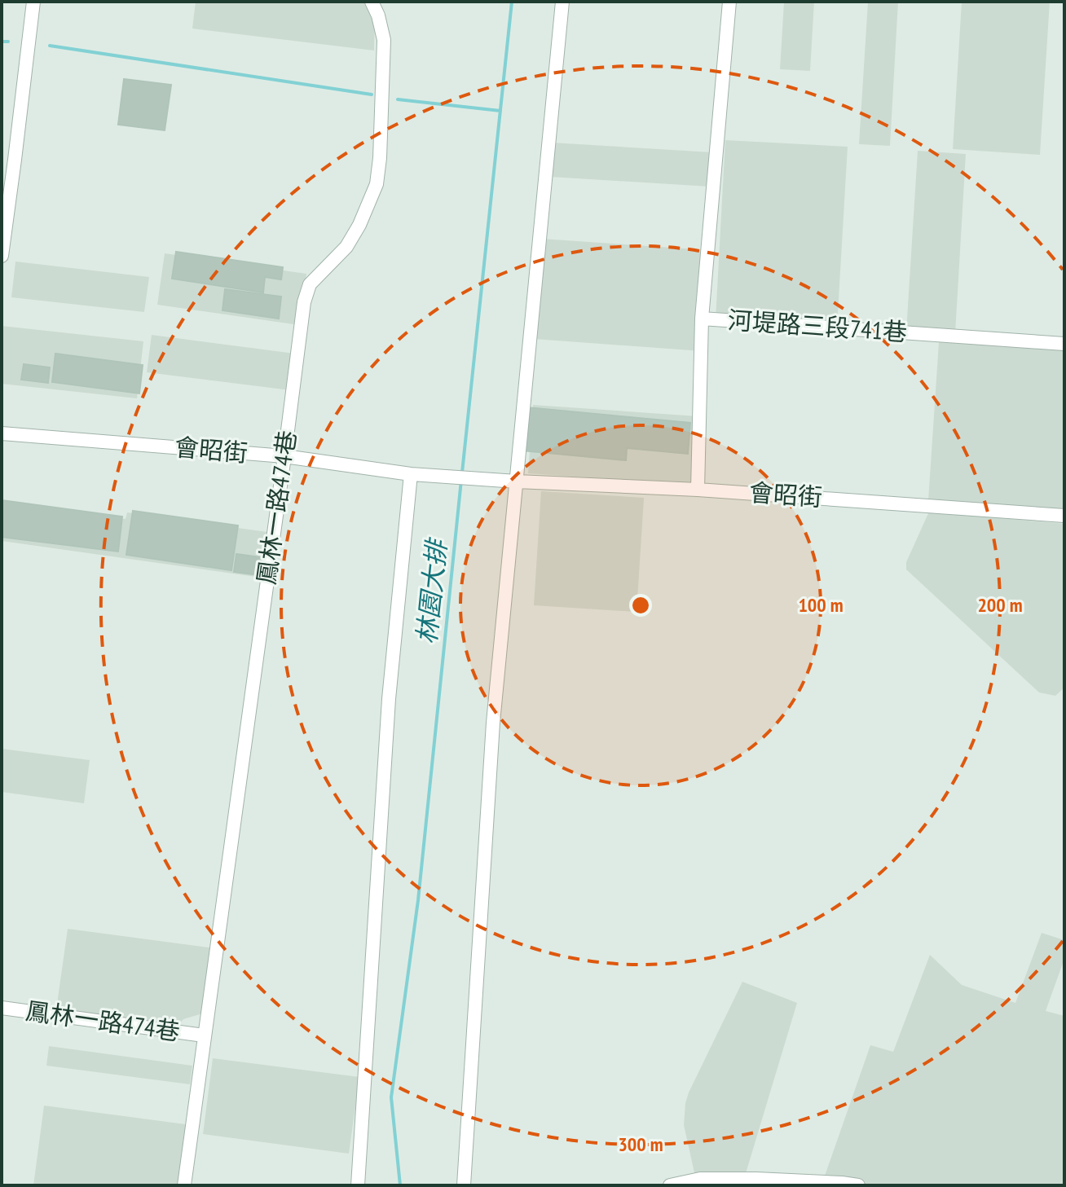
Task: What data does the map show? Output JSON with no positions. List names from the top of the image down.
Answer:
{
  "streets": {
    "street": ["河堤路三段741巷", "會昭街", "鳳林一路474巷"]
  },
  "crossings": [
    ["河堤路三段741巷", "會昭街"],
    ["會昭街", "鳳林一路474巷"]
  ],
  "water": ["林園大排"],
  "rings": ["100 m", "200 m", "300 m"]
}
